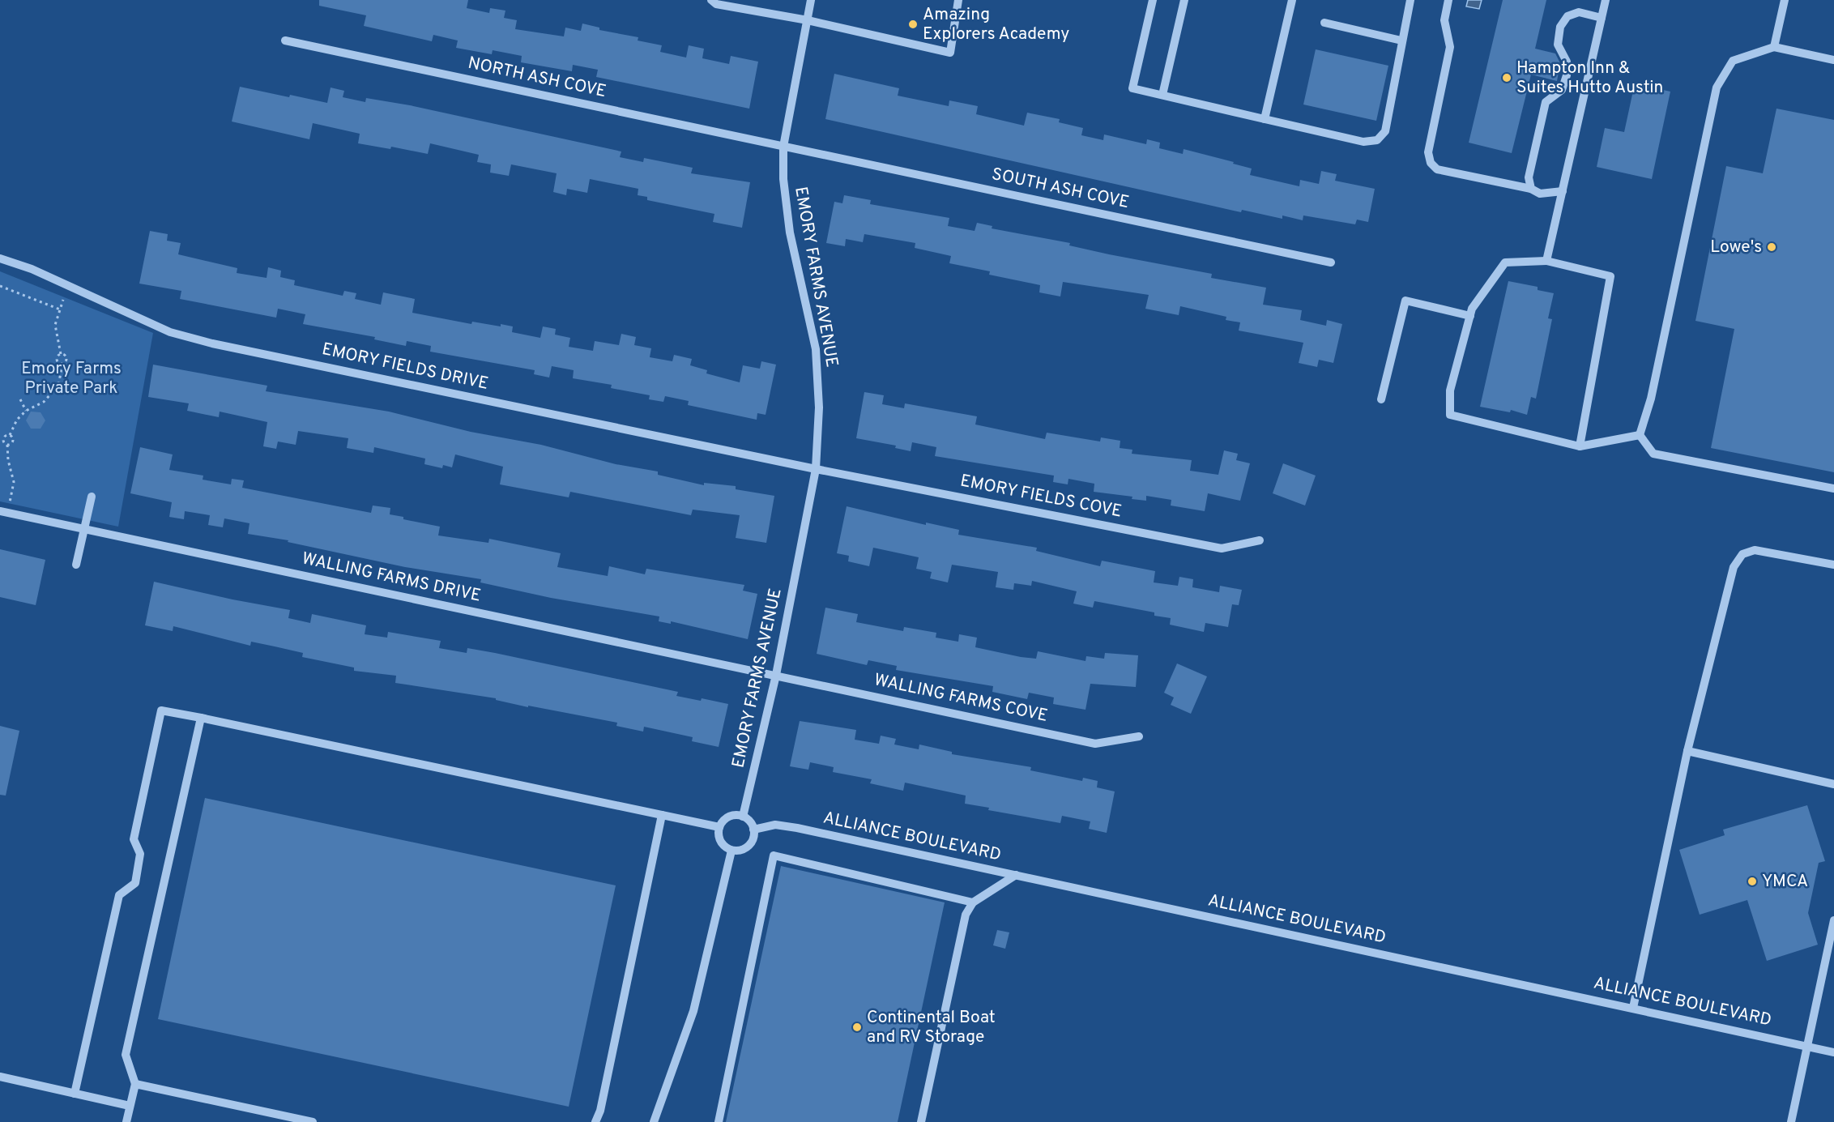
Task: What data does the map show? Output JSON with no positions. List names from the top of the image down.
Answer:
{
  "streets": {
    "street": [
      "NORTH ASH COVE",
      "SOUTH ASH COVE",
      "EMORY FARMS AVENUE",
      "EMORY FIELDS DRIVE",
      "EMORY FIELDS COVE",
      "WALLING FARMS DRIVE",
      "WALLING FARMS COVE",
      "ALLIANCE BOULEVARD"
    ]
  },
  "crossings": [
    ["NORTH ASH COVE", "SOUTH ASH COVE"],
    ["NORTH ASH COVE", "EMORY FARMS AVENUE"],
    ["SOUTH ASH COVE", "EMORY FARMS AVENUE"],
    ["EMORY FARMS AVENUE", "EMORY FIELDS DRIVE"],
    ["EMORY FARMS AVENUE", "EMORY FIELDS COVE"],
    ["EMORY FARMS AVENUE", "WALLING FARMS DRIVE"],
    ["EMORY FARMS AVENUE", "WALLING FARMS COVE"],
    ["EMORY FARMS AVENUE", "ALLIANCE BOULEVARD"],
    ["EMORY FIELDS DRIVE", "EMORY FIELDS COVE"],
    ["WALLING FARMS DRIVE", "WALLING FARMS COVE"]
  ],
  "parks": ["Emory Farms Private Park"],
  "places": [
    "Amazing Explorers Academy",
    "Hampton Inn & Suites Hutto Austin",
    "Lowe's",
    "YMCA",
    "Continental Boat and RV Storage"
  ]
}
